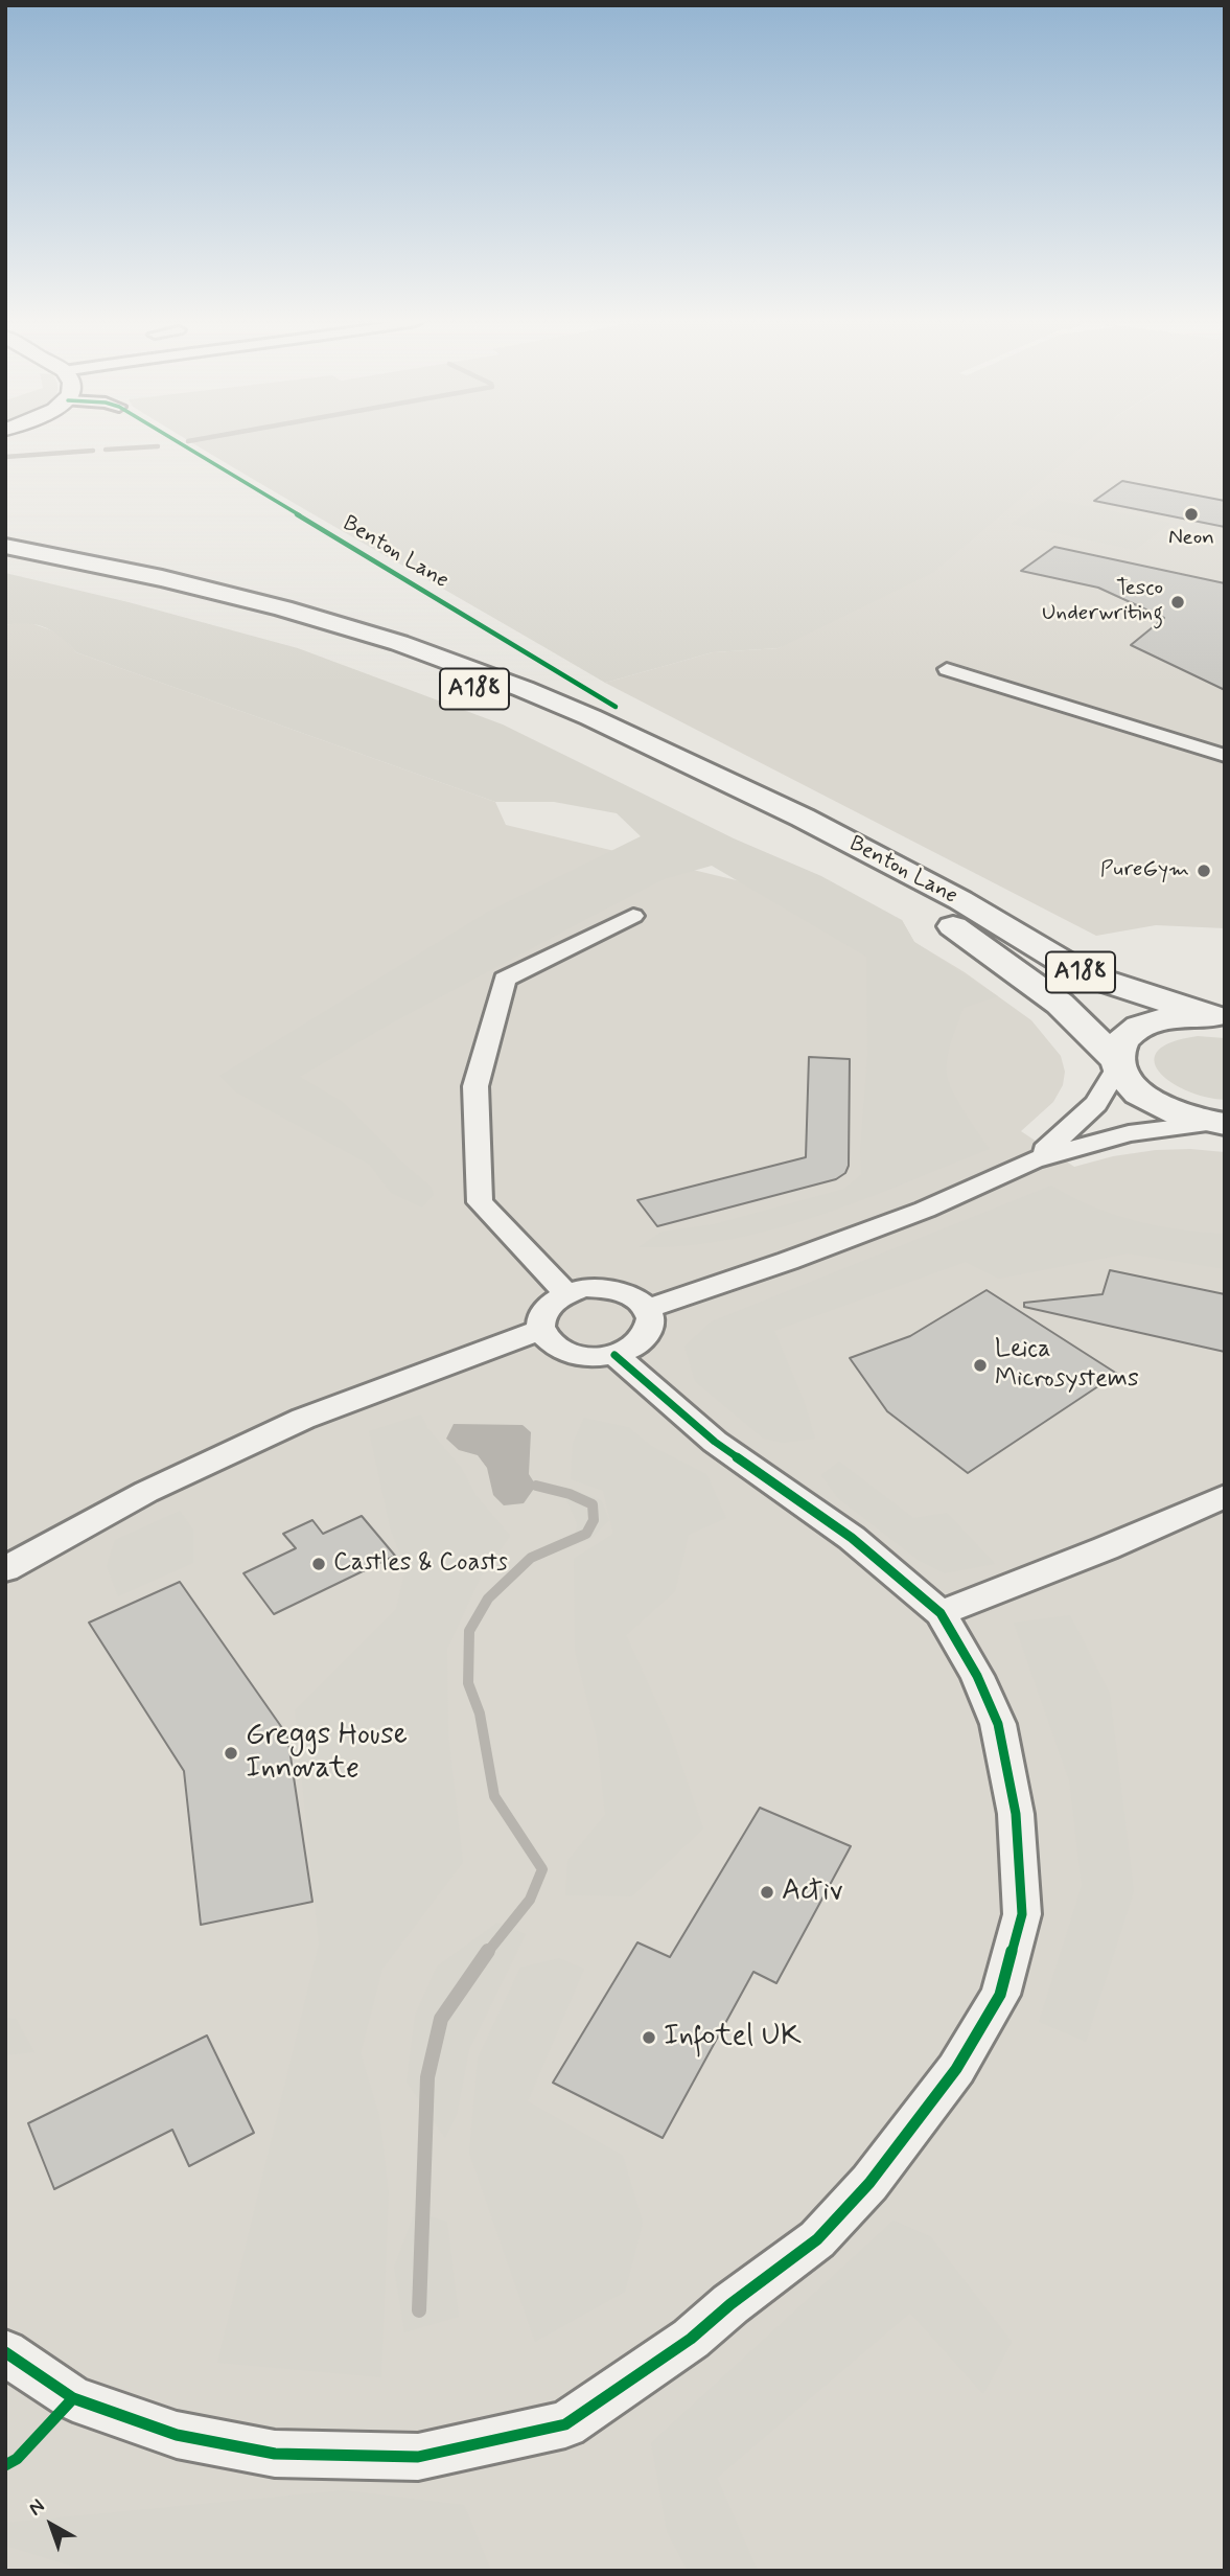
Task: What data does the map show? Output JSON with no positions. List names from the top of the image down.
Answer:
{
  "streets": {
    "main road": ["Benton Lane", "A188"]
  },
  "crossings": [
    ["Benton Lane", "A188"]
  ],
  "places": [
    "Neon",
    "Tesco Underwriting",
    "PureGym",
    "Leica Microsystems",
    "Castles & Coasts",
    "Greggs House Innovate",
    "Activ",
    "Infotel UK"
  ],
  "north": "top left"
}
